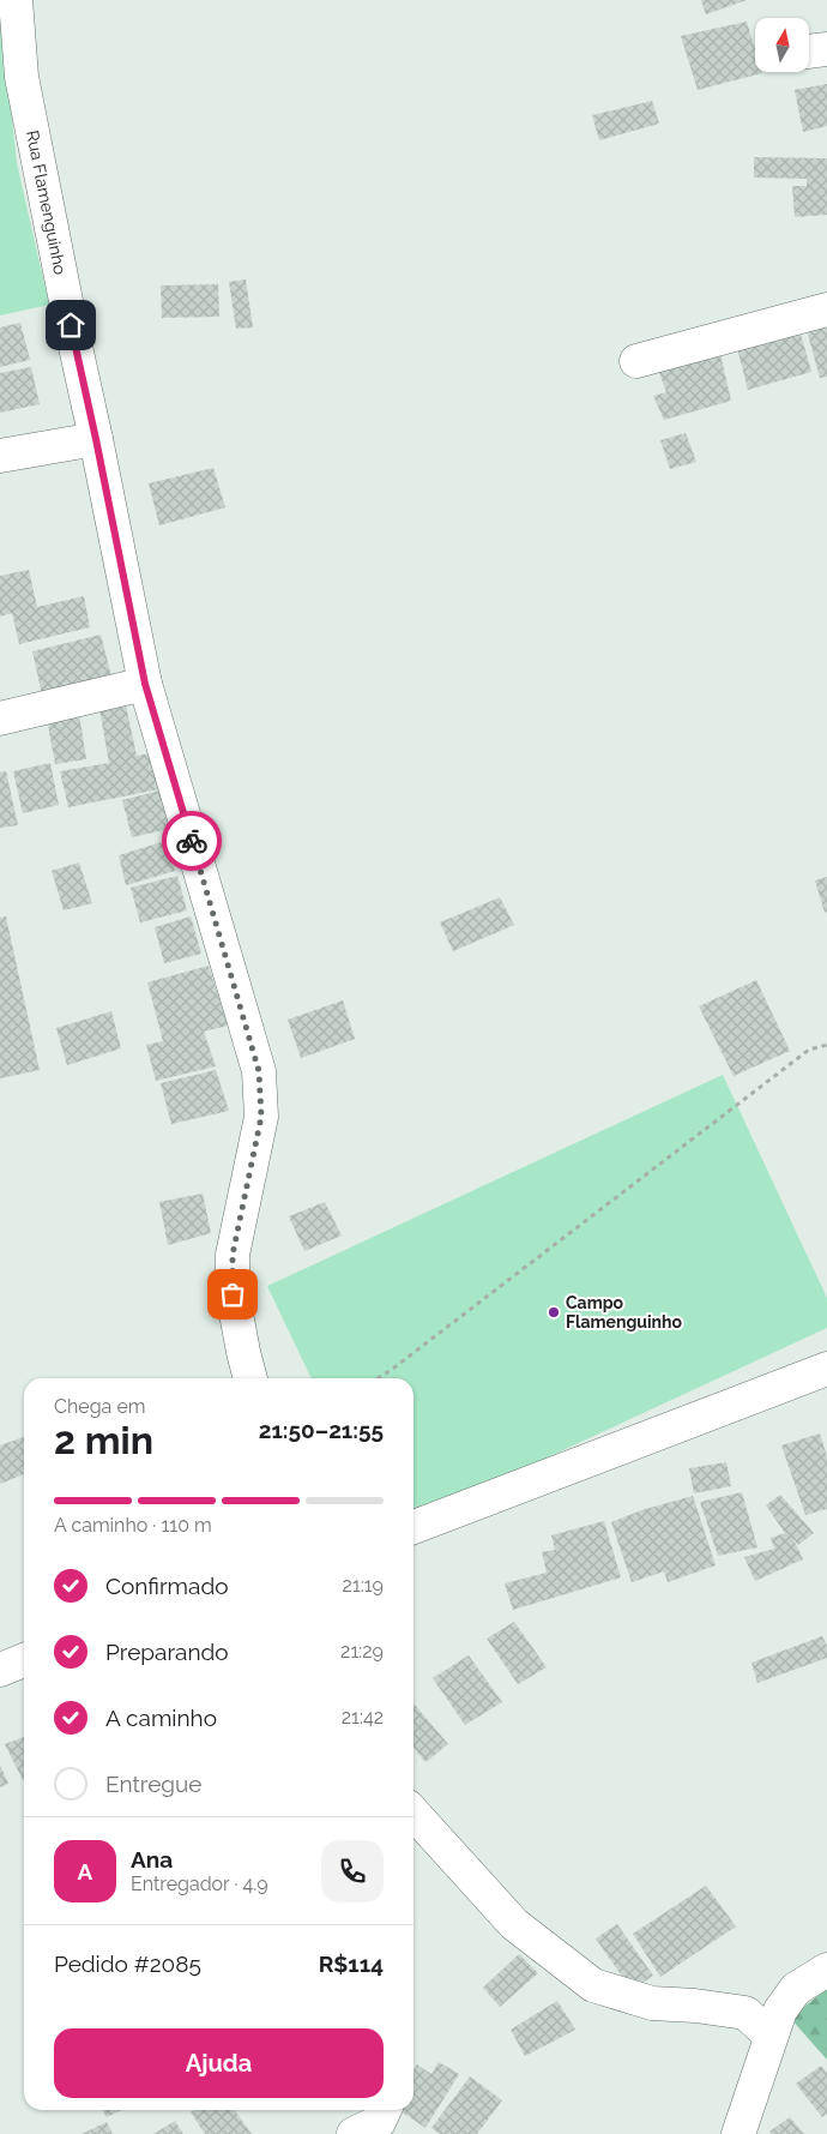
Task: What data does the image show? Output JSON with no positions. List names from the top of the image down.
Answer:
{
  "streets": {
    "street": ["Rua Flamenguinho"]
  },
  "places": ["Campo Flamenguinho"],
  "north": "top",
  "page": {
    "heading": ["2 min", "Chega em", "21:50–21:55"],
    "panel": [
      "Ana",
      "Entregador · 4.9",
      "Pedido #2085",
      "R$114"
    ],
    "bar": "A caminho · 110 m",
    "list": [
      ["Confirmado", "21:19"],
      ["Preparando", "21:29"],
      ["A caminho", "21:42"],
      "Entregue"
    ],
    "round": "A",
    "buttons": "Ajuda"
  }
}
